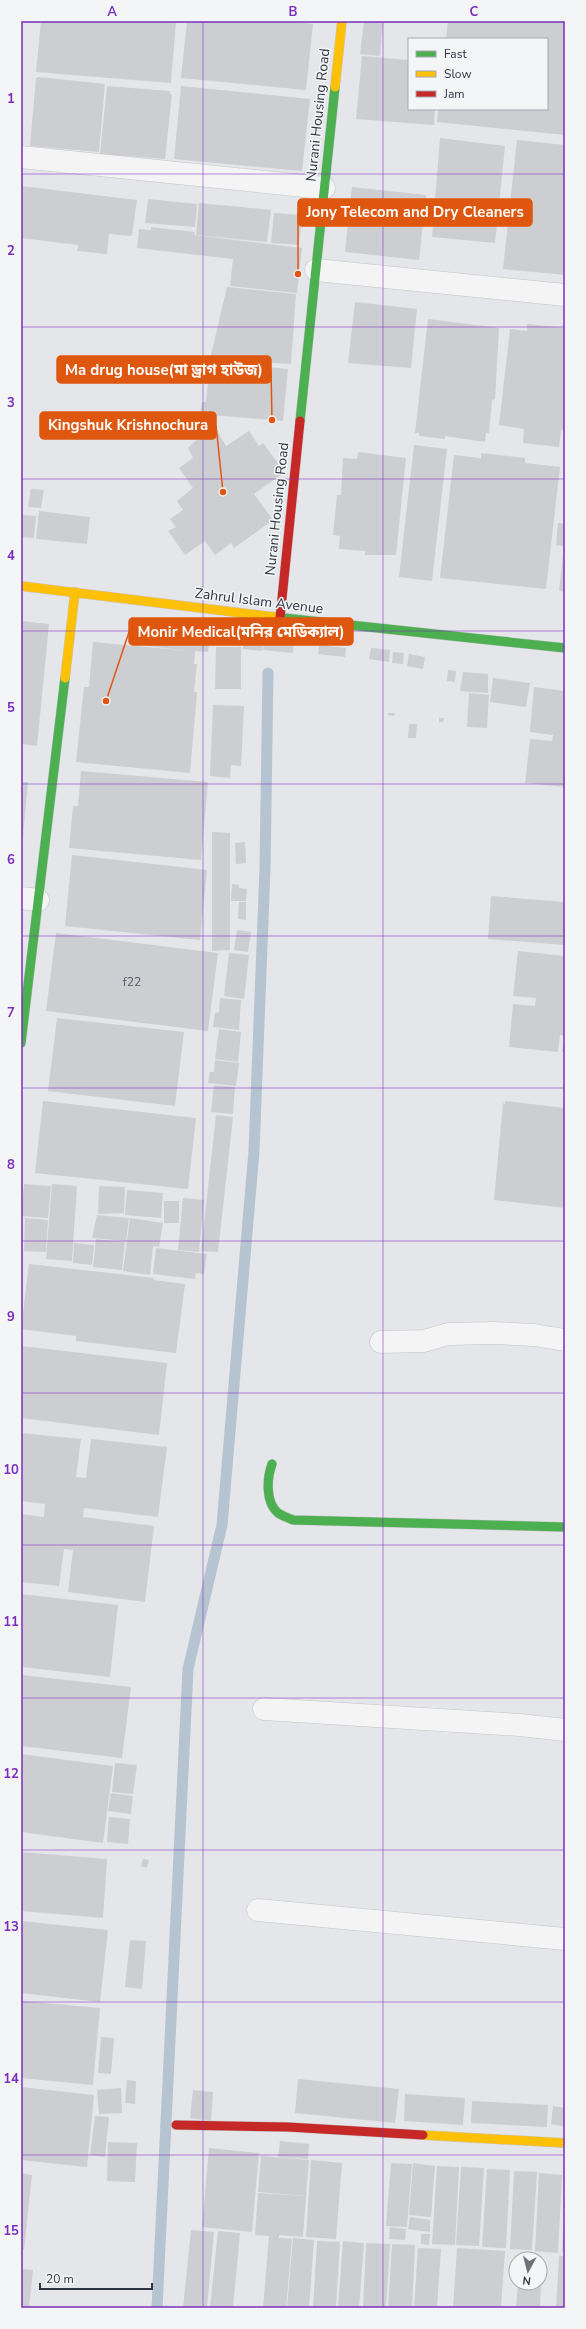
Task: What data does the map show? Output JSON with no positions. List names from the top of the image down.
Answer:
{
  "streets": {
    "street": ["Nurani Housing Road", "Zahrul Islam Avenue"]
  },
  "crossings": [
    ["Nurani Housing Road", "Zahrul Islam Avenue"]
  ],
  "places": [
    "Jony Telecom and Dry Cleaners",
    "Ma drug house(মা ড্রাগ হাউজ)",
    "Kingshuk Krishnochura",
    "Monir Medical(মনির মেডিক্যাল)"
  ],
  "house_numbers": ["f22"],
  "legend": ["Fast", "Slow", "Jam"],
  "scale_bar": "20 m",
  "north": "bottom",
  "grid": {
    "columns": ["A", "B", "C"],
    "rows": [
      "1",
      "2",
      "3",
      "4",
      "5",
      "6",
      "7",
      "8",
      "9",
      "10",
      "11",
      "12",
      "13",
      "14",
      "15"
    ]
  }
}
